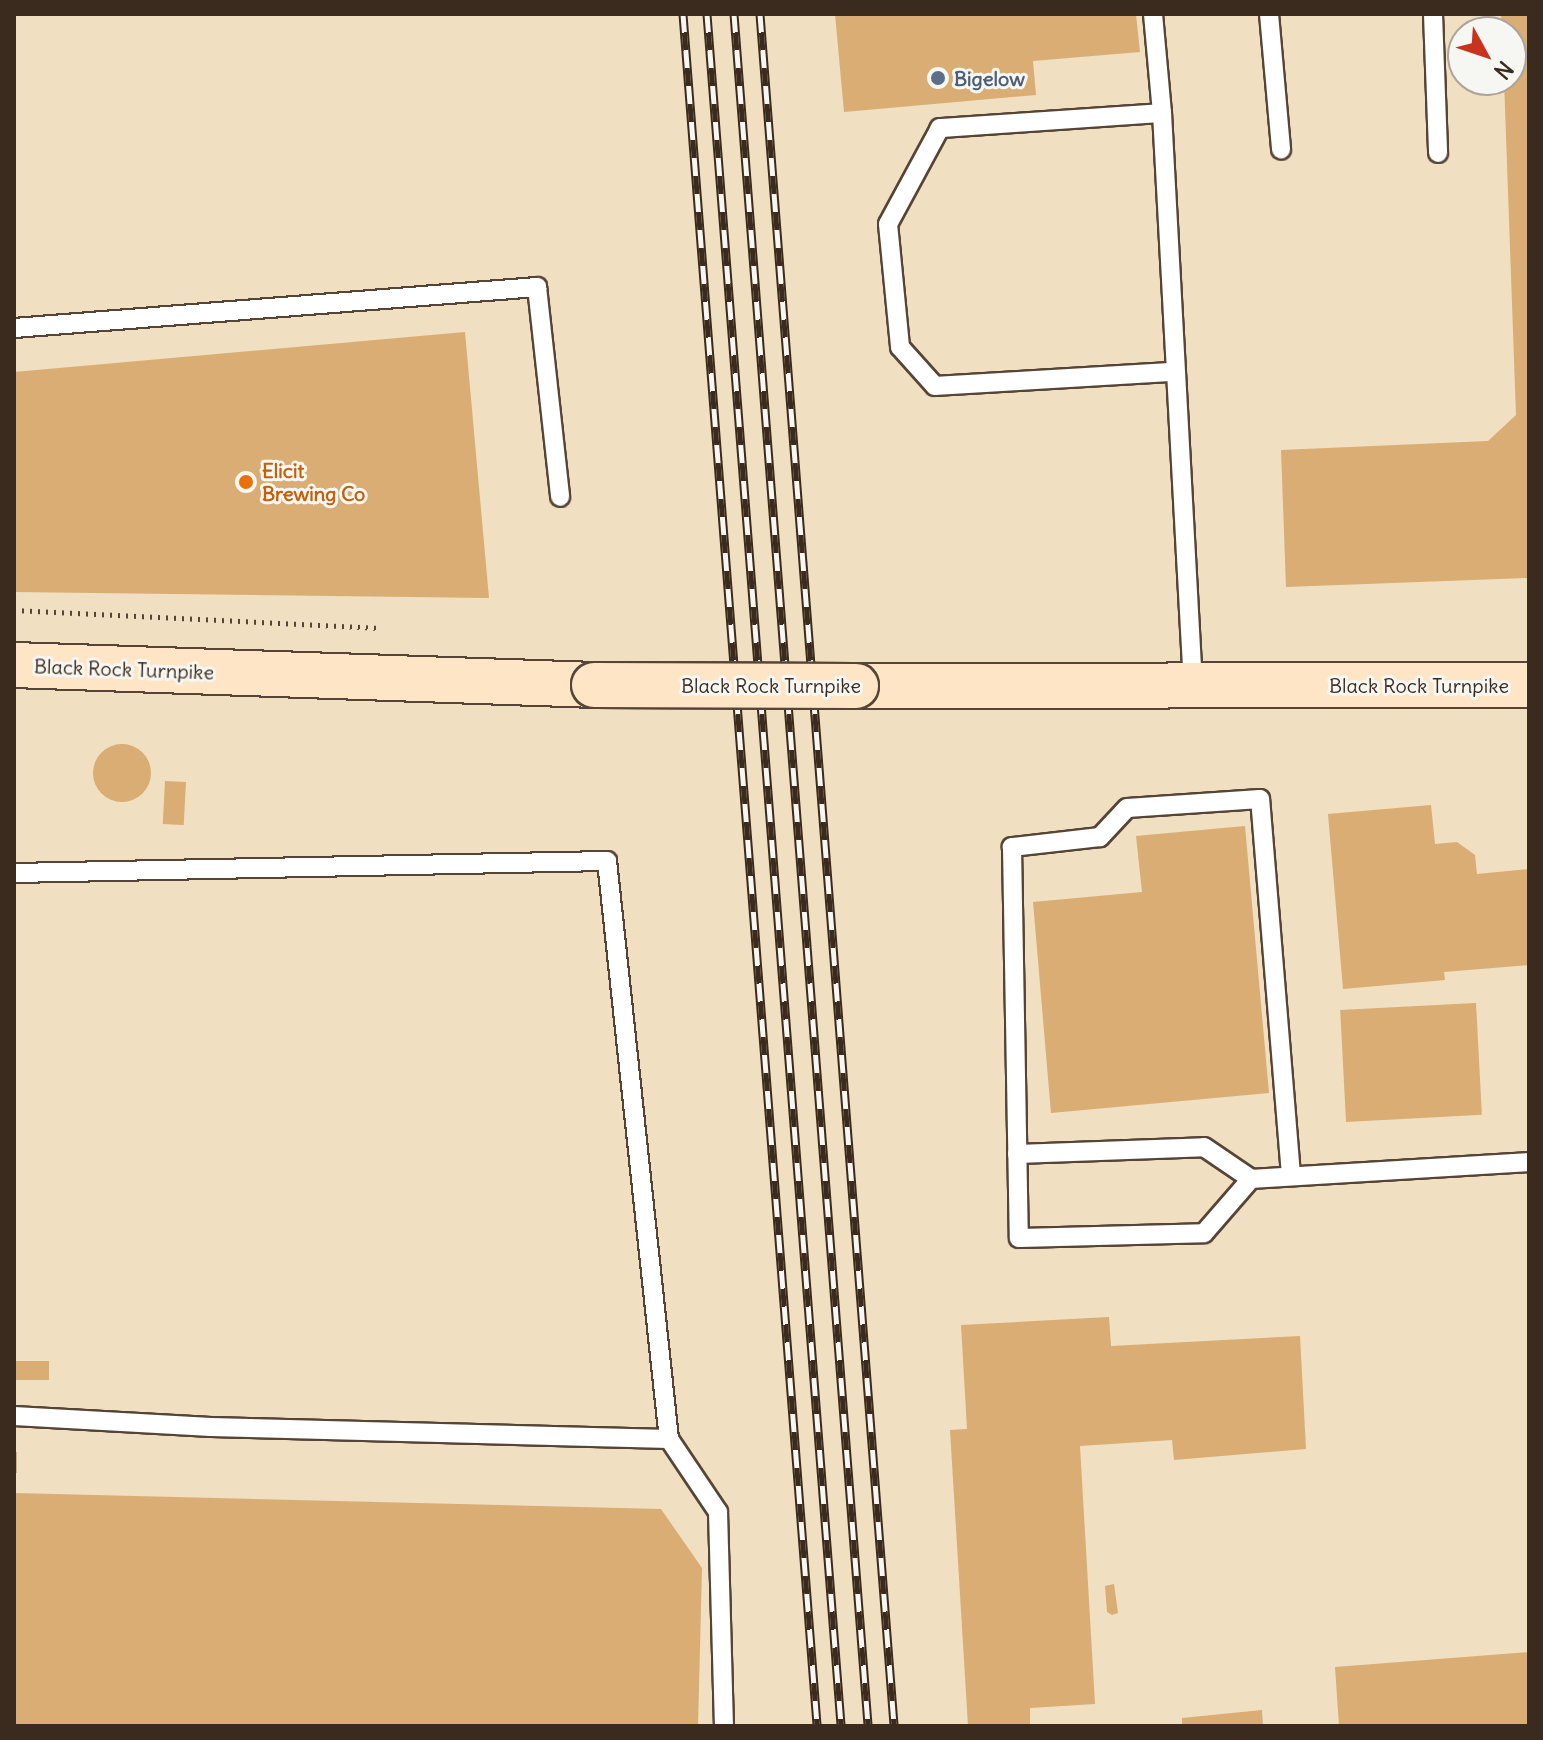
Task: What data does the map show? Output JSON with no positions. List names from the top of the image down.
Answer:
{
  "streets": {
    "main road": ["Black Rock Turnpike"]
  },
  "places": ["Bigelow", "Elicit Brewing Co"],
  "north": "bottom right"
}
